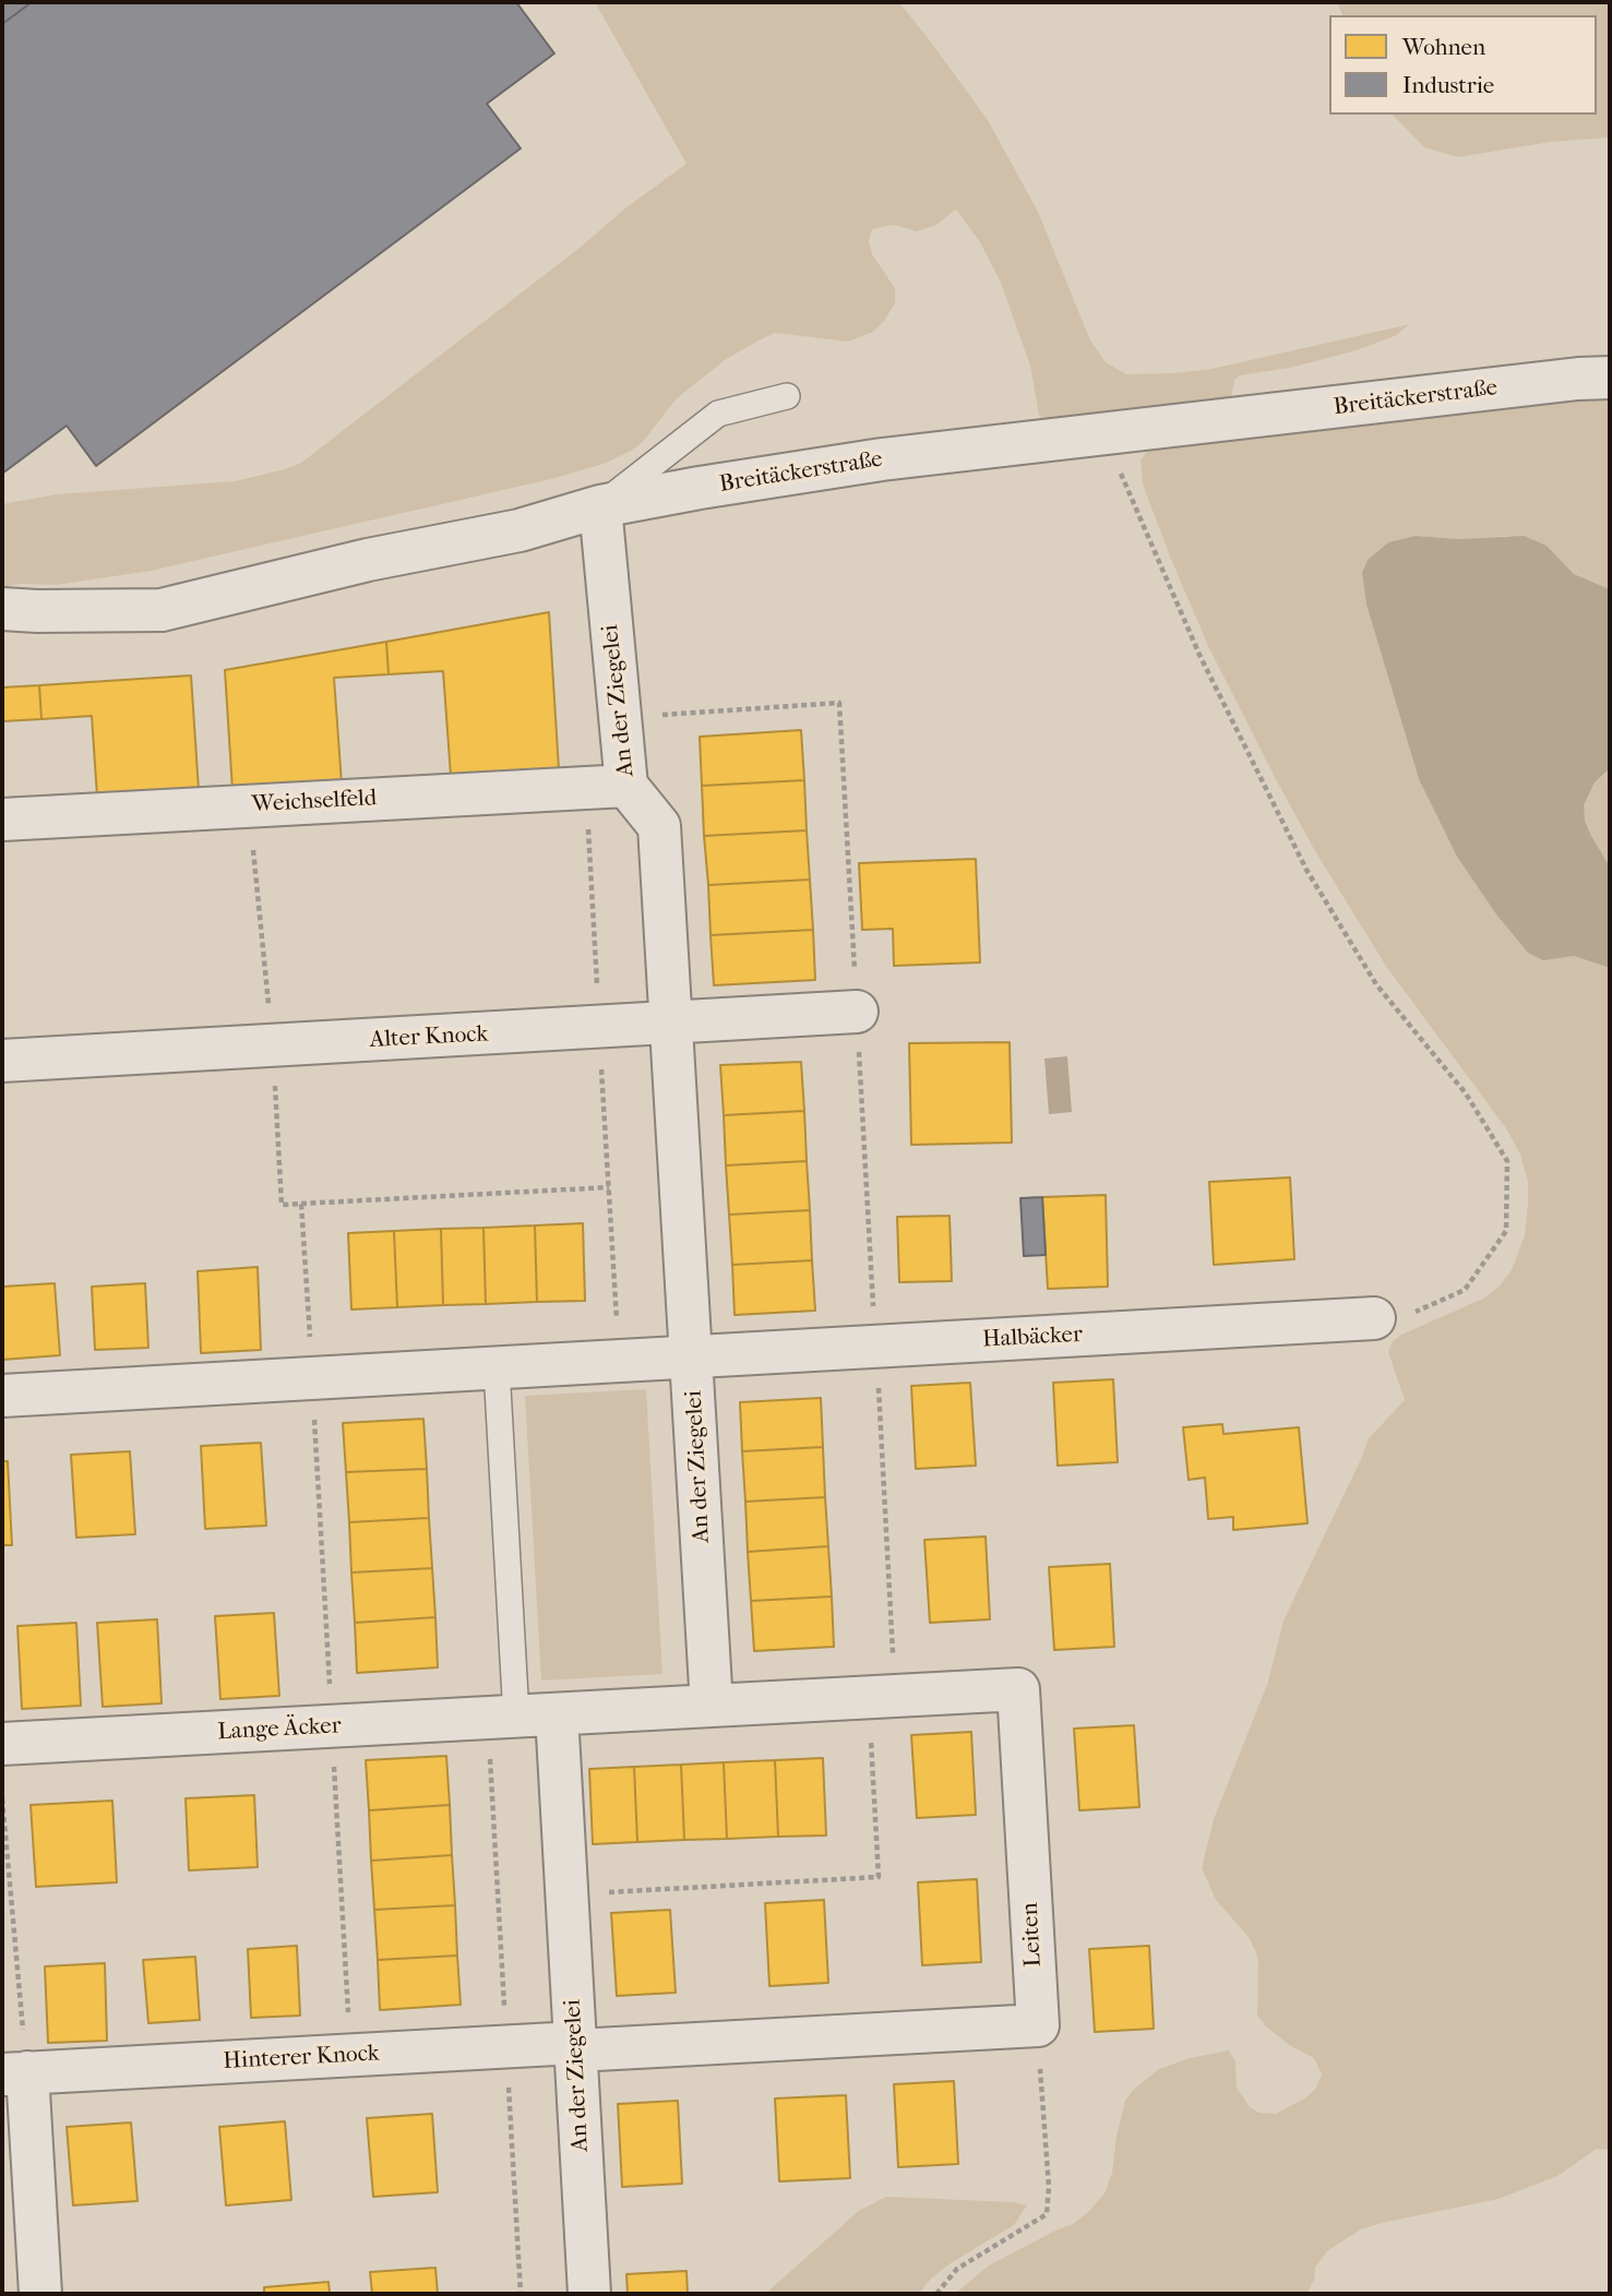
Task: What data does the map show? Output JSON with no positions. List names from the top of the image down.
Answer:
{
  "streets": {
    "street": [
      "Breitäckerstraße",
      "An der Ziegelei",
      "Weichselfeld",
      "Alter Knock",
      "Halbäcker",
      "Lange Äcker",
      "Leiten",
      "Hinterer Knock"
    ]
  },
  "crossings": [
    ["Breitäckerstraße", "An der Ziegelei"],
    ["An der Ziegelei", "Weichselfeld"],
    ["An der Ziegelei", "Alter Knock"],
    ["An der Ziegelei", "Halbäcker"],
    ["An der Ziegelei", "Lange Äcker"],
    ["An der Ziegelei", "Leiten"],
    ["An der Ziegelei", "Hinterer Knock"]
  ],
  "legend": ["Wohnen", "Industrie"]
}
